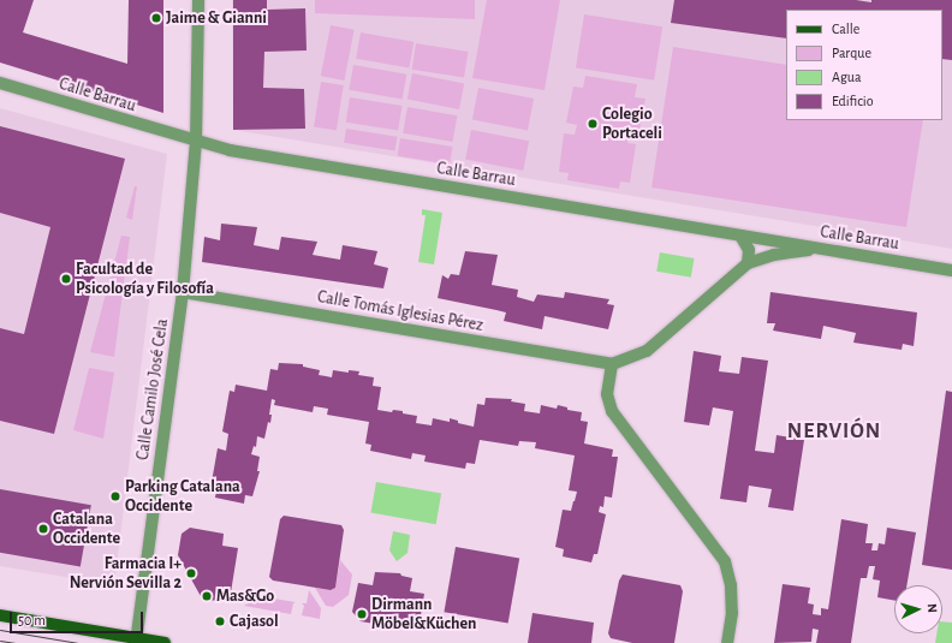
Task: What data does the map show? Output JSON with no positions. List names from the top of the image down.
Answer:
{
  "streets": {
    "street": ["Calle Barrau", "Calle Tomás Iglesias Pérez", "Calle Camilo José Cela"]
  },
  "crossings": [
    ["Calle Barrau", "Calle Camilo José Cela"],
    ["Calle Tomás Iglesias Pérez", "Calle Camilo José Cela"]
  ],
  "districts": ["NERVIÓN"],
  "places": [
    "Jaime & Gianni",
    "Colegio Portaceli",
    "Facultad de Psicología y Filosofía",
    "Parking Catalana Occidente",
    "Catalana Occidente",
    "Farmacia I+ Nervión Sevilla 2",
    "Mas&Go",
    "Dirmann Möbel&Küchen",
    "Cajasol"
  ],
  "legend": [
    "Calle",
    "Parque",
    "Agua",
    "Edificio"
  ],
  "scale_bar": "50 m",
  "north": "right"
}
